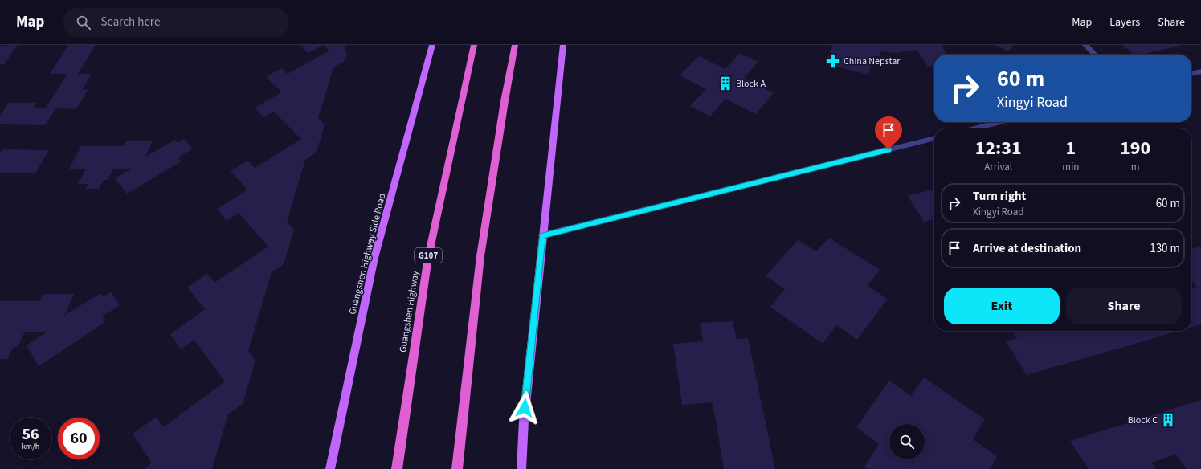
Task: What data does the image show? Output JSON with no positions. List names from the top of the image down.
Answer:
{
  "streets": {
    "highway": ["G107", "Guangshen Highway"],
    "main road": ["Guangshen Highway Side Road"]
  },
  "places": {
    "pharmacy": ["China Nepstar"],
    "building": ["Block A", "Block C"]
  },
  "page": {
    "header": "Map",
    "search": "Search here",
    "nav": ["Map", "Layers", "Share"],
    "turn": ["60 m", "Xingyi Road"],
    "eta": [
      "12:31",
      "Arrival",
      "1",
      "min",
      "190",
      "m"
    ],
    "list": [
      {
        "name": "Turn right",
        "note": "Xingyi Road",
        "value": "60 m"
      },
      {
        "name": "Arrive at destination",
        "value": "130 m"
      }
    ],
    "buttons": ["Exit", "Share"],
    "speed": "56 km/h",
    "limit": "60"
  }
}
